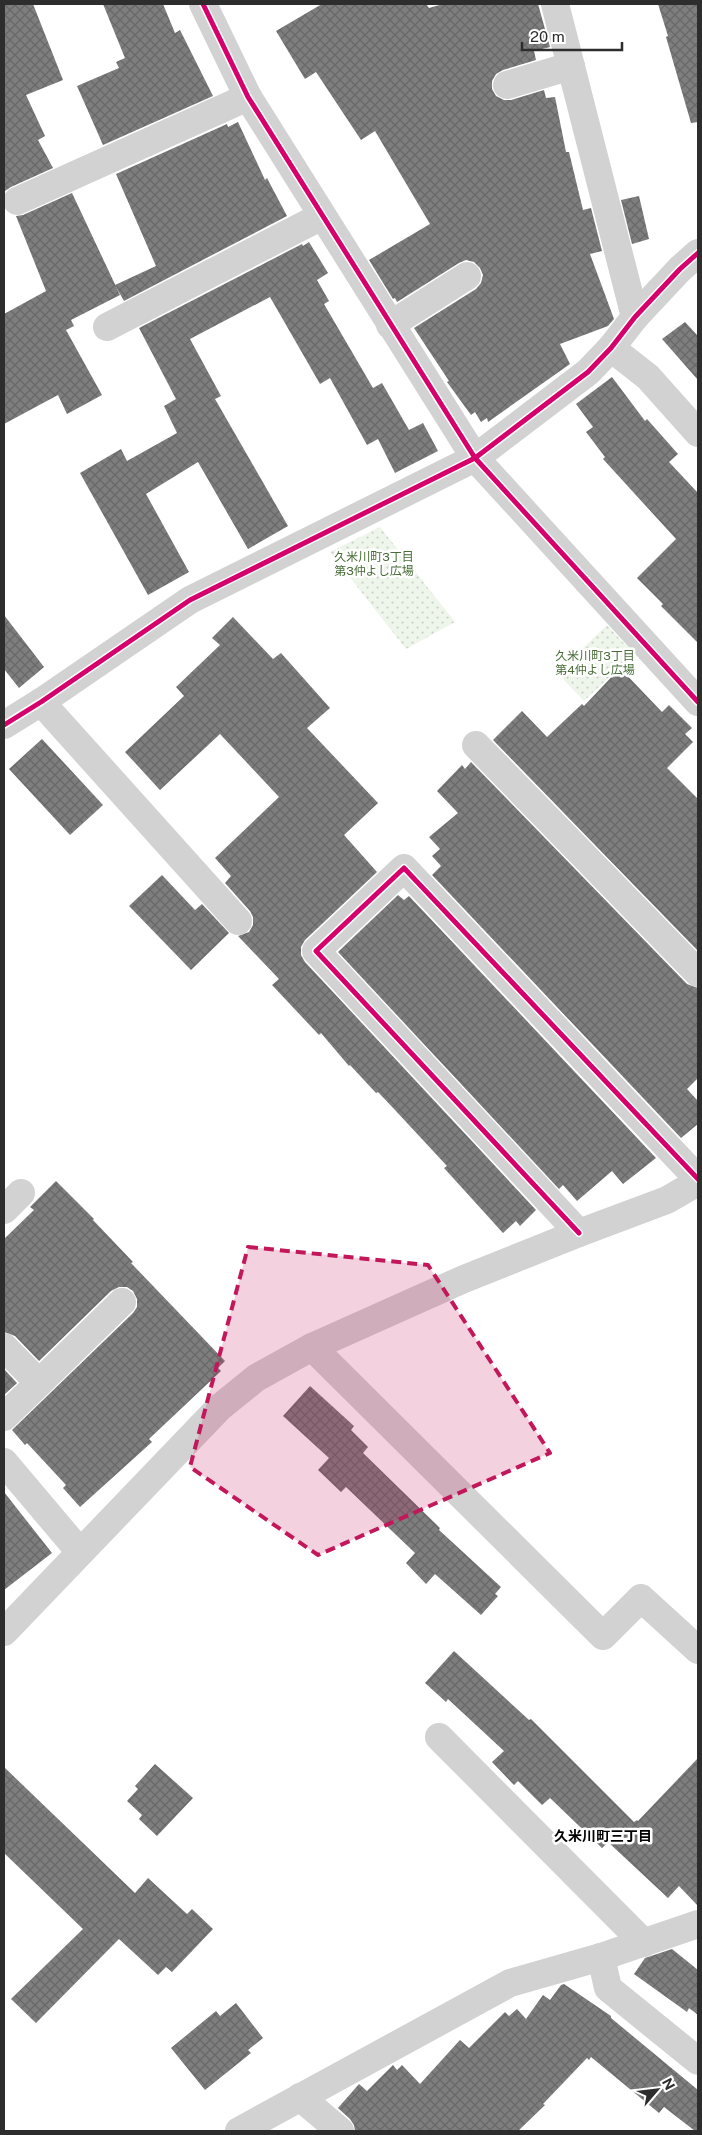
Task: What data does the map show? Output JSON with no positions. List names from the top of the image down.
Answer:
{
  "districts": ["久米川町三丁目"],
  "parks": ["久米川町3丁目 第3仲よし広場", "久米川町3丁目 第4仲よし広場"],
  "scale_bar": "20 m",
  "north": "top right"
}
